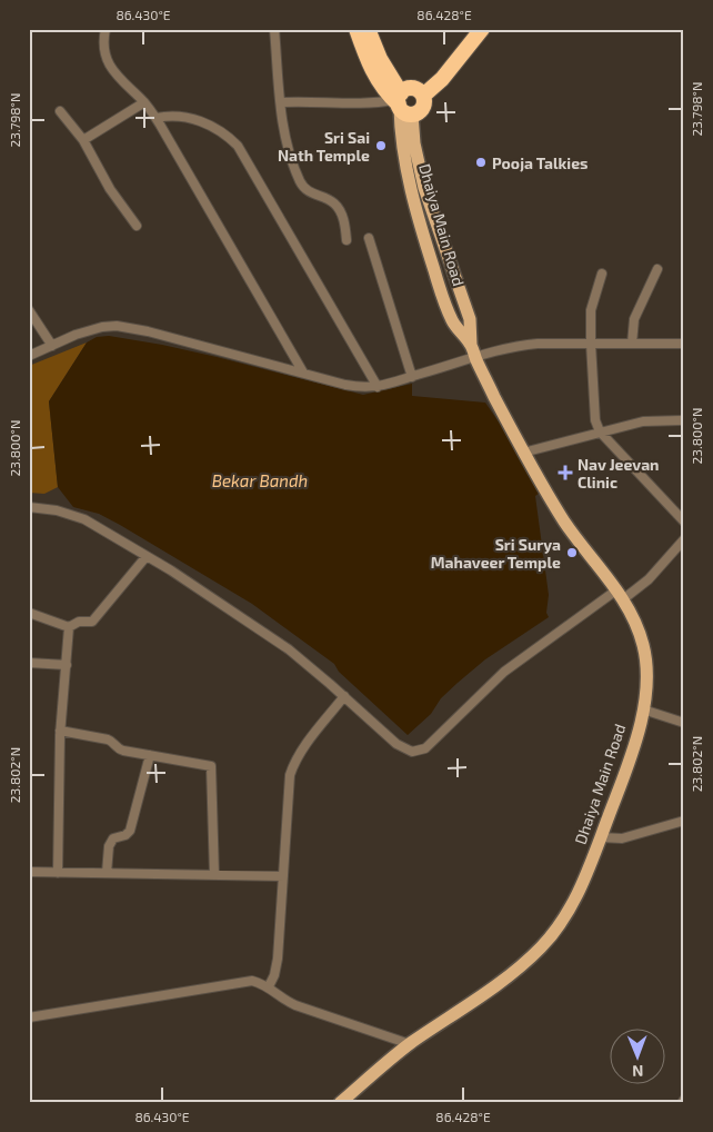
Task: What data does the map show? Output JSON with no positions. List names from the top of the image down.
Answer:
{
  "streets": {
    "highway": ["Dhaiya Main Road"]
  },
  "water": ["Bekar Bandh"],
  "places": {
    "other": ["Sri Sai Nath Temple", "Pooja Talkies", "Sri Surya Mahaveer Temple"],
    "health": ["Nav Jeevan Clinic"]
  },
  "north": "bottom",
  "coordinates": [
    "86.430°E",
    "86.428°E",
    "23.798°N",
    "23.800°N",
    "23.802°N"
  ]
}
